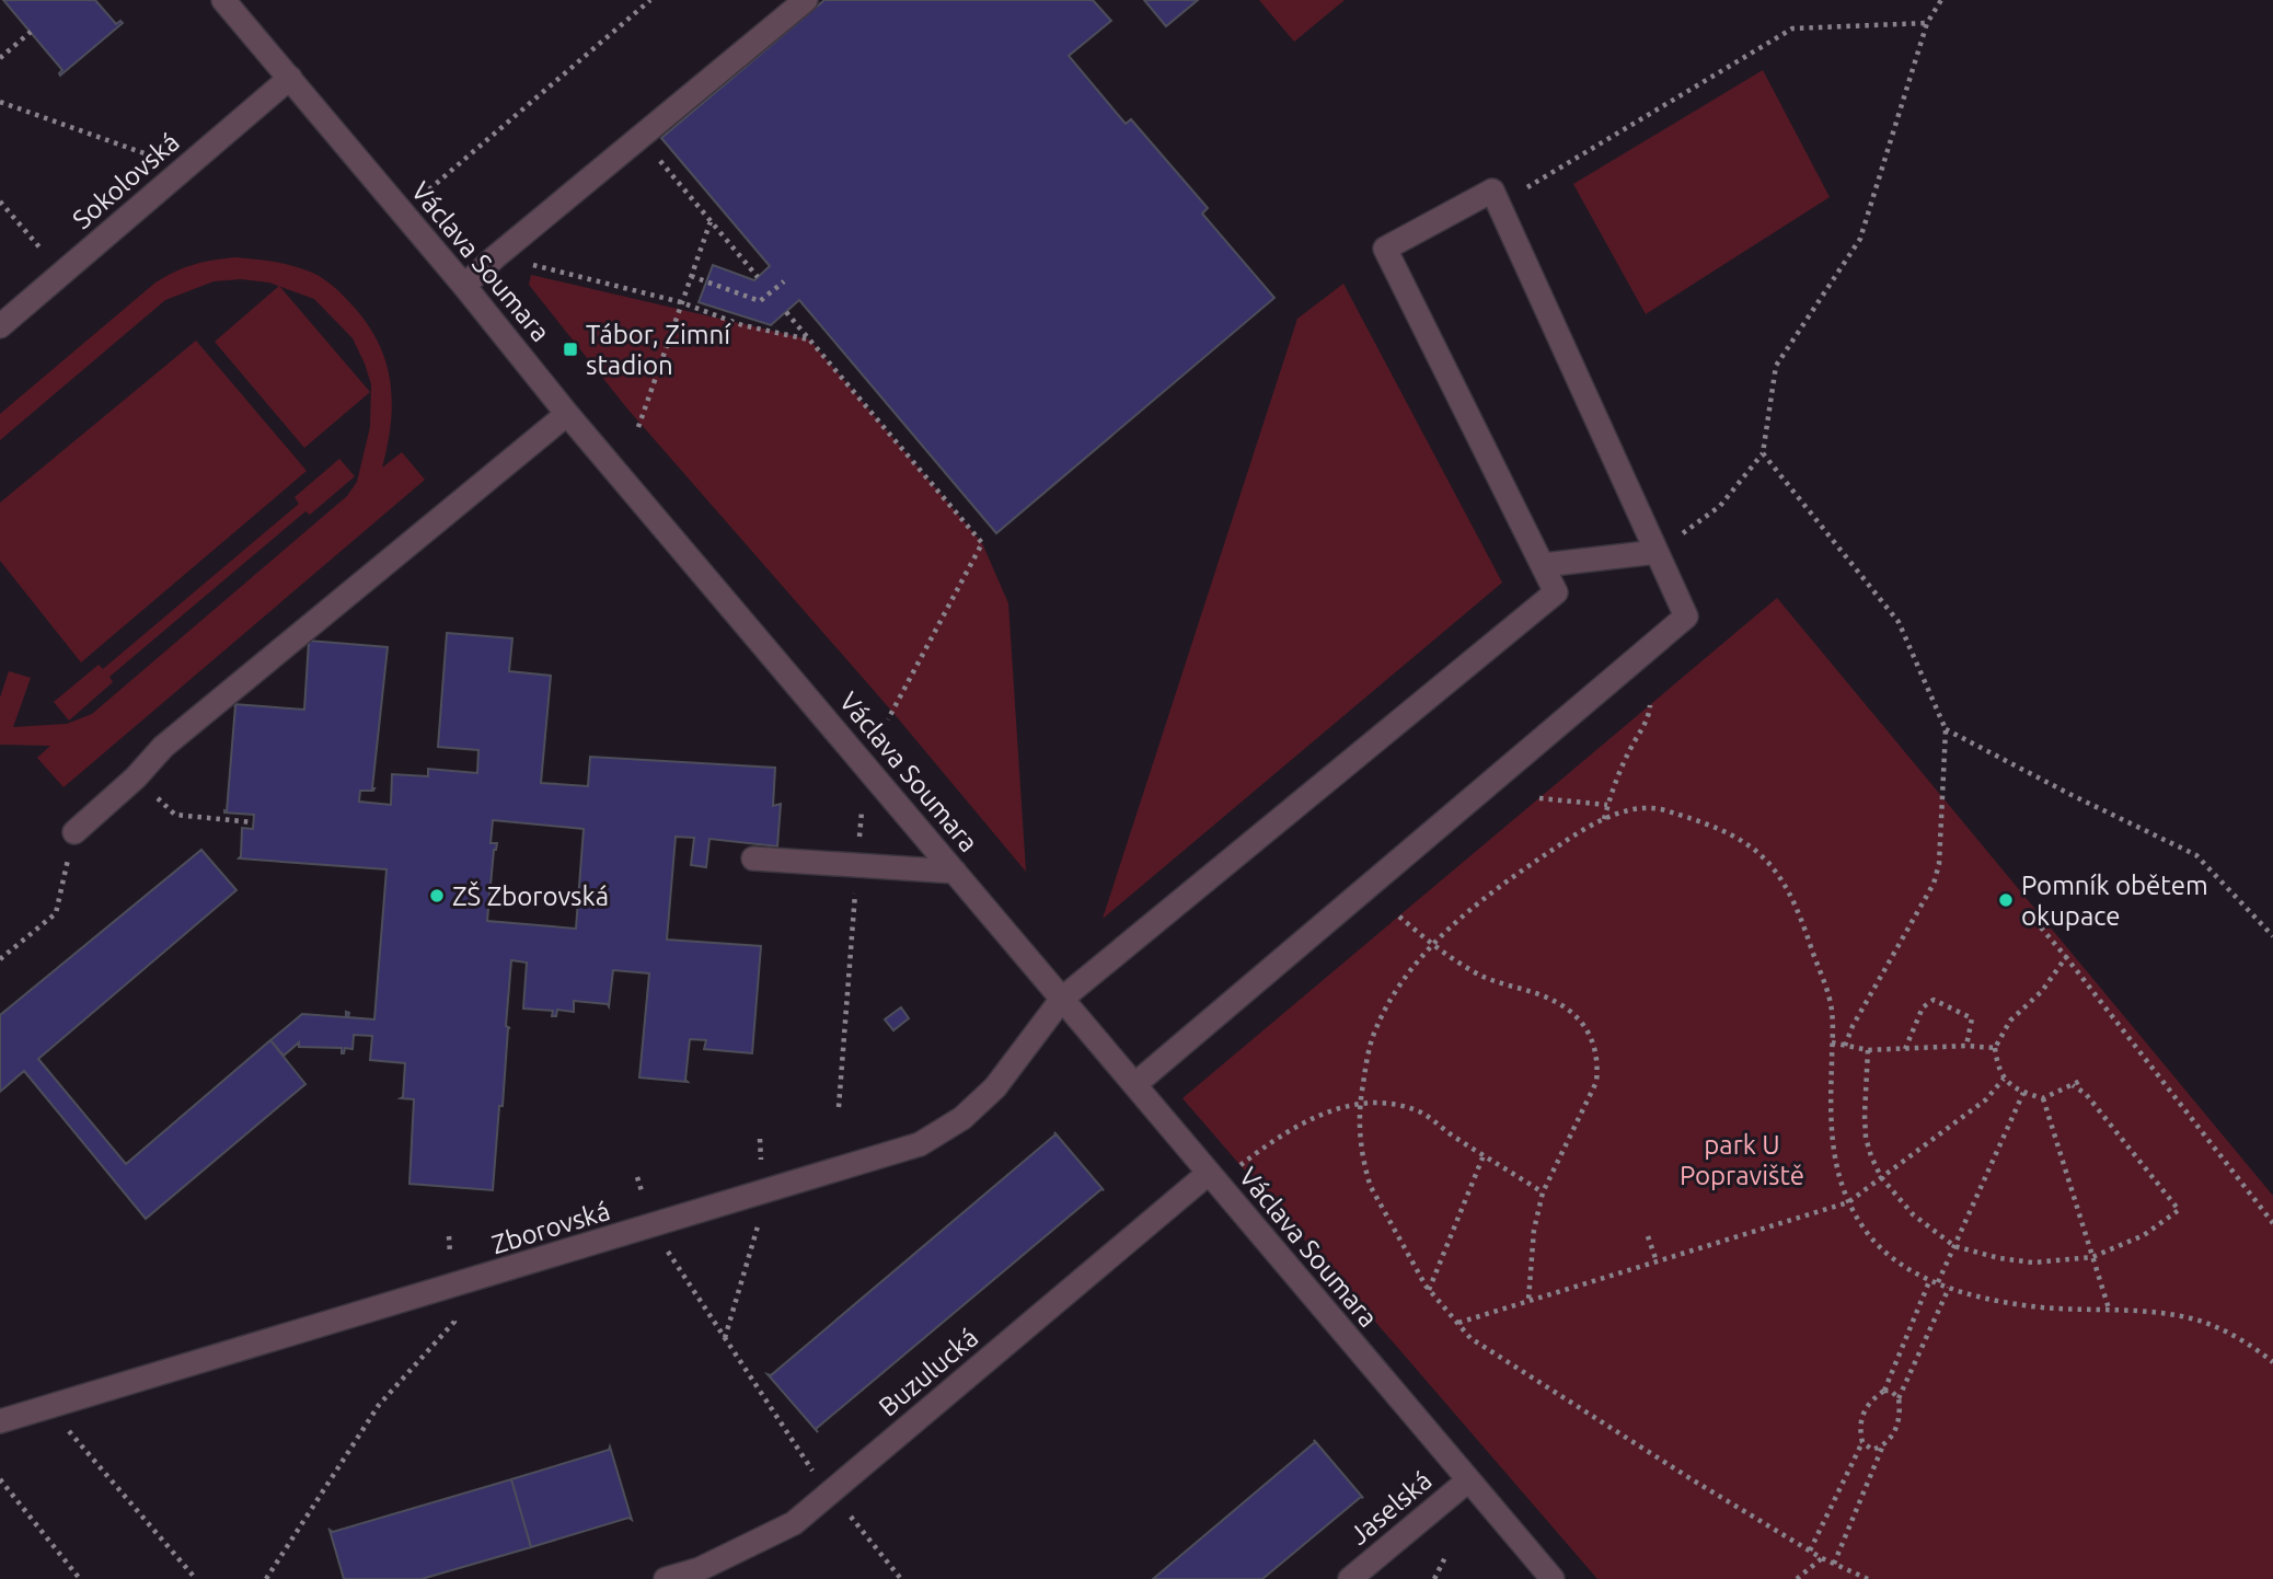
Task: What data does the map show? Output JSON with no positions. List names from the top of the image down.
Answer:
{
  "streets": {
    "street": [
      "Sokolovská",
      "Václava Soumara",
      "Zborovská",
      "Buzulucká",
      "Jaselská"
    ]
  },
  "crossings": [
    ["Sokolovská", "Václava Soumara"],
    ["Václava Soumara", "Zborovská"],
    ["Václava Soumara", "Buzulucká"],
    ["Václava Soumara", "Jaselská"]
  ],
  "parks": ["park U Popraviště"],
  "places": {
    "transit": ["Tábor, Zimní stadion"],
    "other": ["ZŠ Zborovská", "Pomník obětem okupace"]
  }
}
